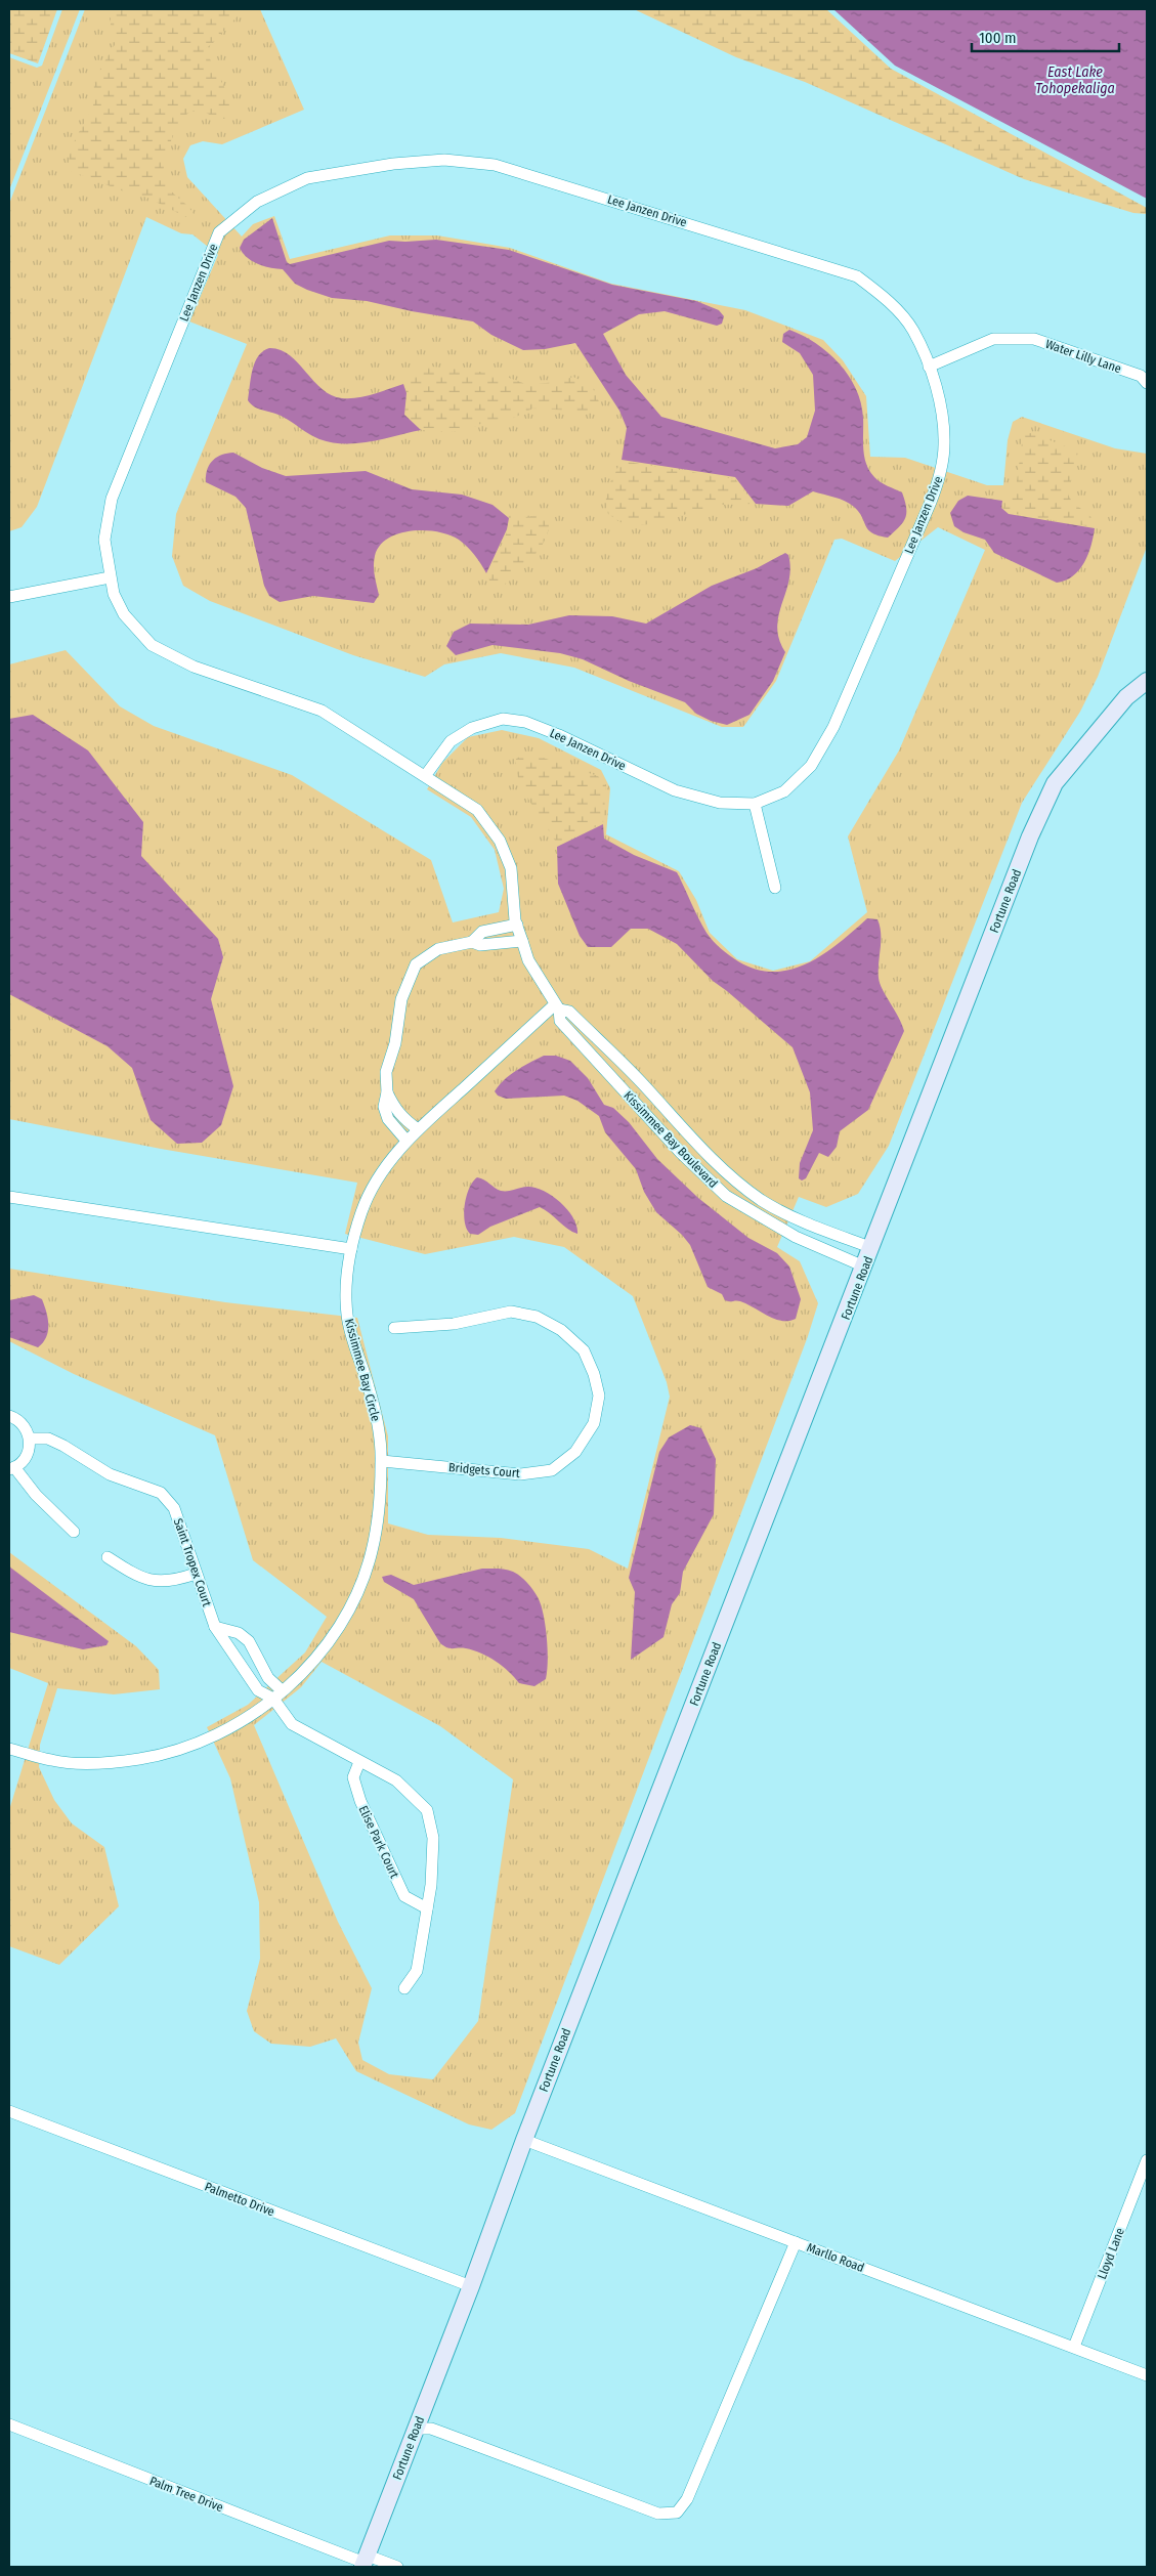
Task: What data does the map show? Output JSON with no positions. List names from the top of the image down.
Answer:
{
  "streets": {
    "street": [
      "Lee Janzen Drive",
      "Water Lilly Lane",
      "Fortune Road",
      "Kissimmee Bay Boulevard",
      "Kissimmee Bay Circle",
      "Bridgets Court",
      "Saint Tropex Court",
      "Elise Park Court",
      "Palmetto Drive",
      "Lloyd Lane",
      "Marllo Road",
      "Palm Tree Drive"
    ]
  },
  "crossings": [
    ["Lee Janzen Drive", "Water Lilly Lane"],
    ["Lee Janzen Drive", "Kissimmee Bay Boulevard"],
    ["Lee Janzen Drive", "Kissimmee Bay Circle"],
    ["Fortune Road", "Kissimmee Bay Boulevard"],
    ["Fortune Road", "Palmetto Drive"],
    ["Fortune Road", "Marllo Road"],
    ["Fortune Road", "Palm Tree Drive"],
    ["Kissimmee Bay Boulevard", "Kissimmee Bay Circle"],
    ["Kissimmee Bay Circle", "Bridgets Court"],
    ["Kissimmee Bay Circle", "Saint Tropex Court"],
    ["Lloyd Lane", "Marllo Road"]
  ],
  "water": ["East Lake Tohopekaliga"],
  "scale_bar": "100 m"
}
